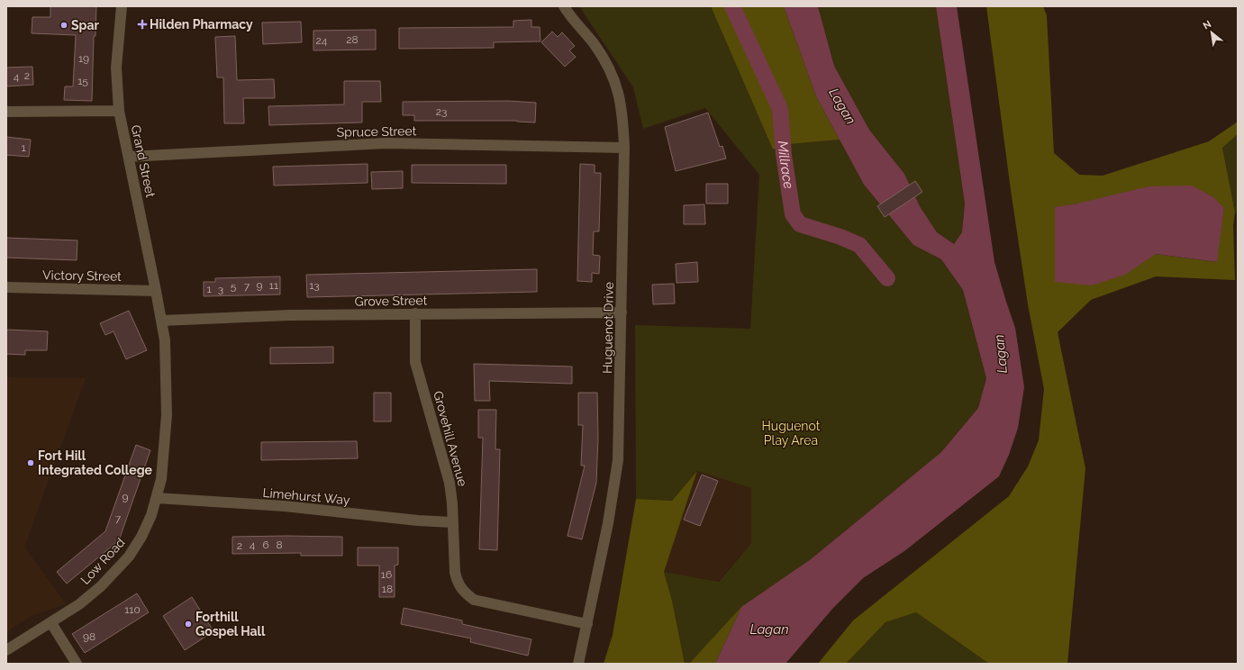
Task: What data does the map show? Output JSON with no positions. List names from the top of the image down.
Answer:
{
  "streets": {
    "street": [
      "Spruce Street",
      "Grand Street",
      "Victory Street",
      "Grove Street",
      "Huguenot Drive",
      "Grovehill Avenue",
      "Limehurst Way",
      "Low Road"
    ]
  },
  "crossings": [
    ["Spruce Street", "Grand Street"],
    ["Spruce Street", "Huguenot Drive"],
    ["Grand Street", "Victory Street"],
    ["Grand Street", "Grove Street"],
    ["Grand Street", "Low Road"],
    ["Grove Street", "Huguenot Drive"],
    ["Grove Street", "Grovehill Avenue"],
    ["Grove Street", "Low Road"],
    ["Huguenot Drive", "Grovehill Avenue"],
    ["Grovehill Avenue", "Limehurst Way"],
    ["Limehurst Way", "Low Road"]
  ],
  "water": ["Lagan", "Millrace"],
  "parks": ["Huguenot Play Area"],
  "places": {
    "health": ["Hilden Pharmacy"],
    "other": ["Spar", "Fort Hill Integrated College", "Forthill Gospel Hall"]
  },
  "house_numbers": [
    "28",
    "24",
    "19",
    "2",
    "4",
    "15",
    "23",
    "1",
    "9",
    "11",
    "13",
    "5",
    "7",
    "1",
    "3",
    "9",
    "7",
    "4",
    "6",
    "8",
    "2",
    "16",
    "18",
    "110",
    "98"
  ],
  "north": "top left"
}
